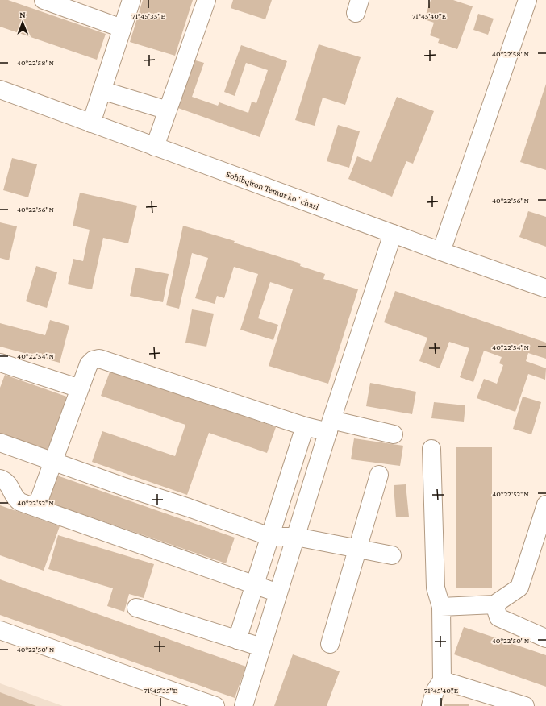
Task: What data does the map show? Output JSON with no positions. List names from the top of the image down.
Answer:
{
  "streets": {
    "main road": ["Sohibqiron Temur koʻchasi"]
  },
  "north": "top",
  "coordinates": [
    "71°45'35\"E",
    "71°45'40\"E",
    "40°22'58\"N",
    "40°22'56\"N",
    "40°22'54\"N",
    "40°22'52\"N",
    "40°22'50\"N"
  ]
}
